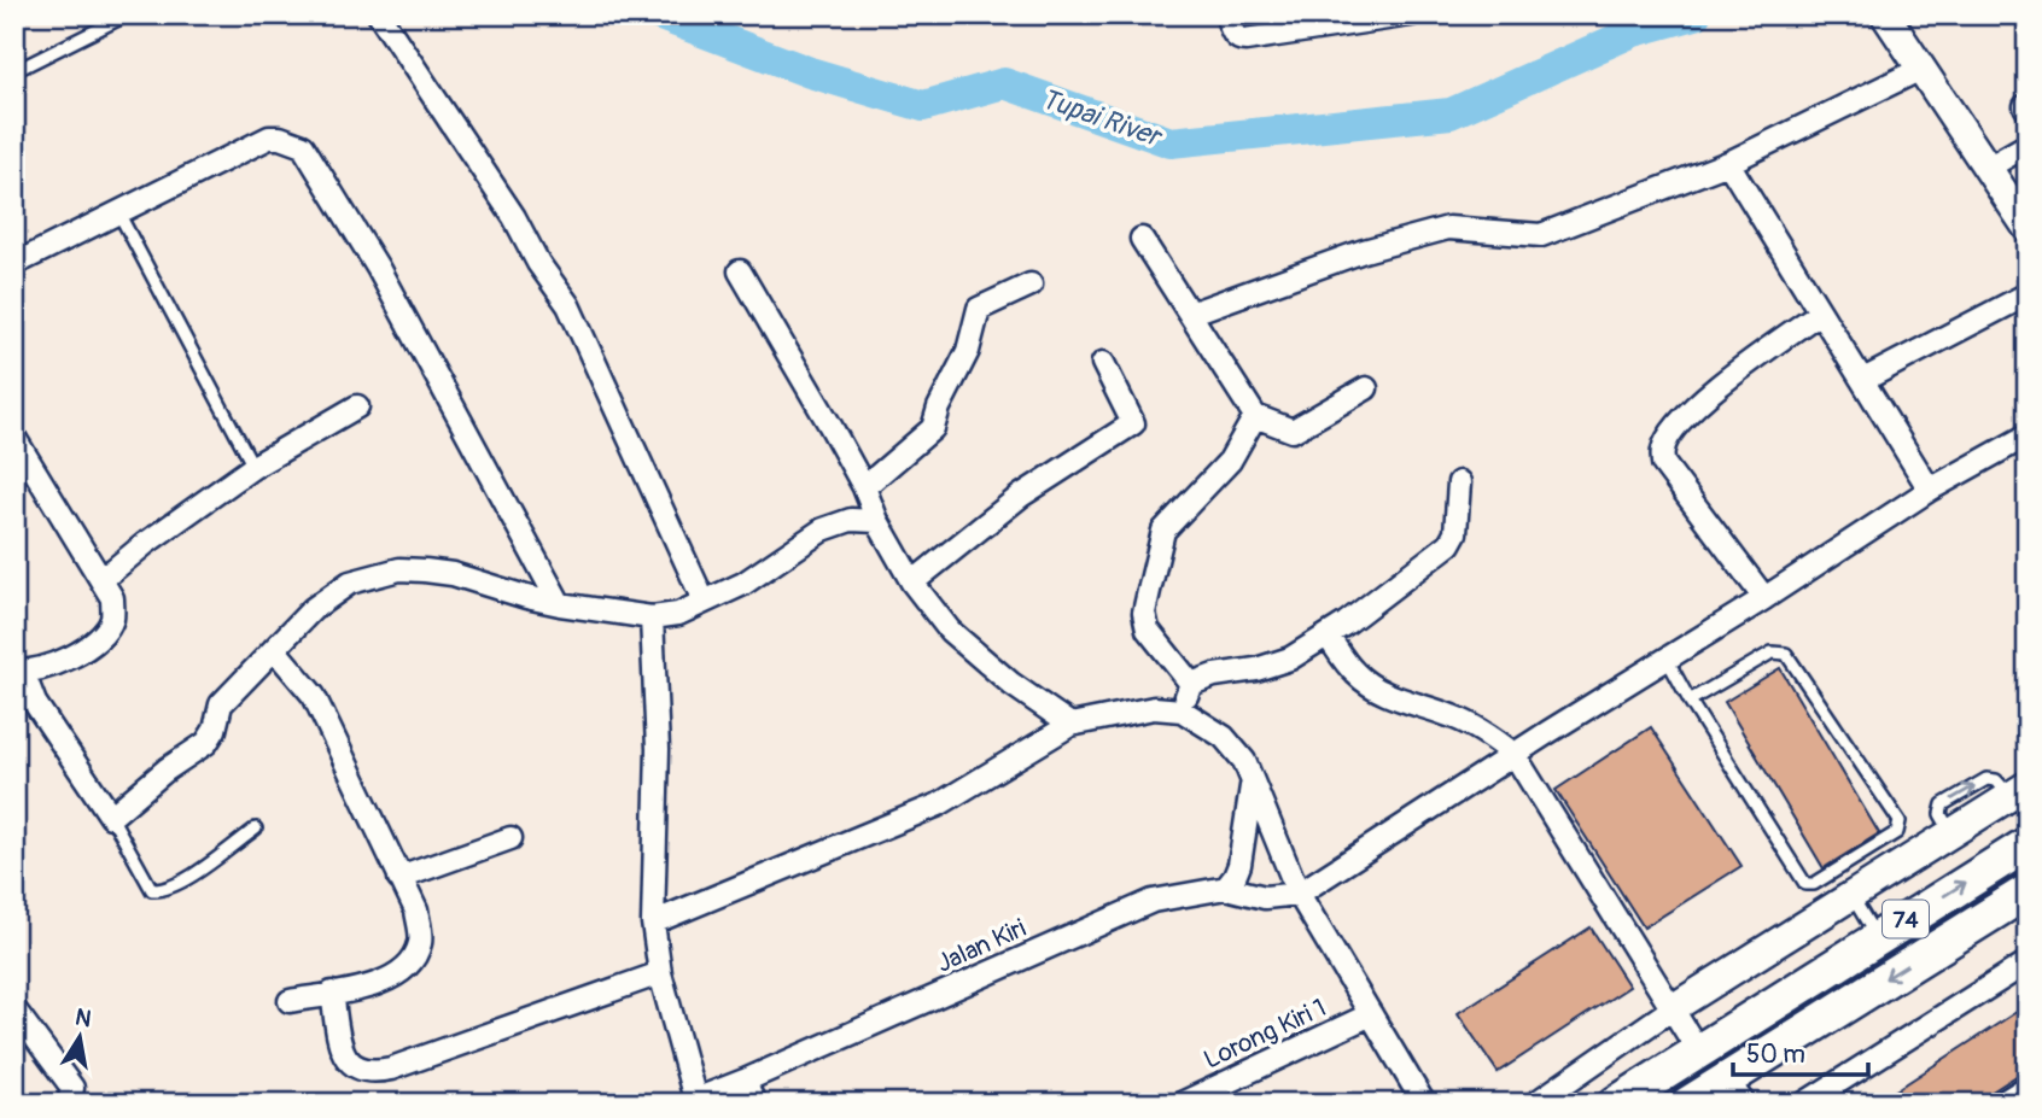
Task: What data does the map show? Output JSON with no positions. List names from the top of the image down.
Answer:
{
  "streets": {
    "main road": ["74"],
    "street": ["Jalan Kiri", "Lorong Kiri 1"]
  },
  "water": ["Tupai River"],
  "scale_bar": "50 m",
  "north": "top"
}
